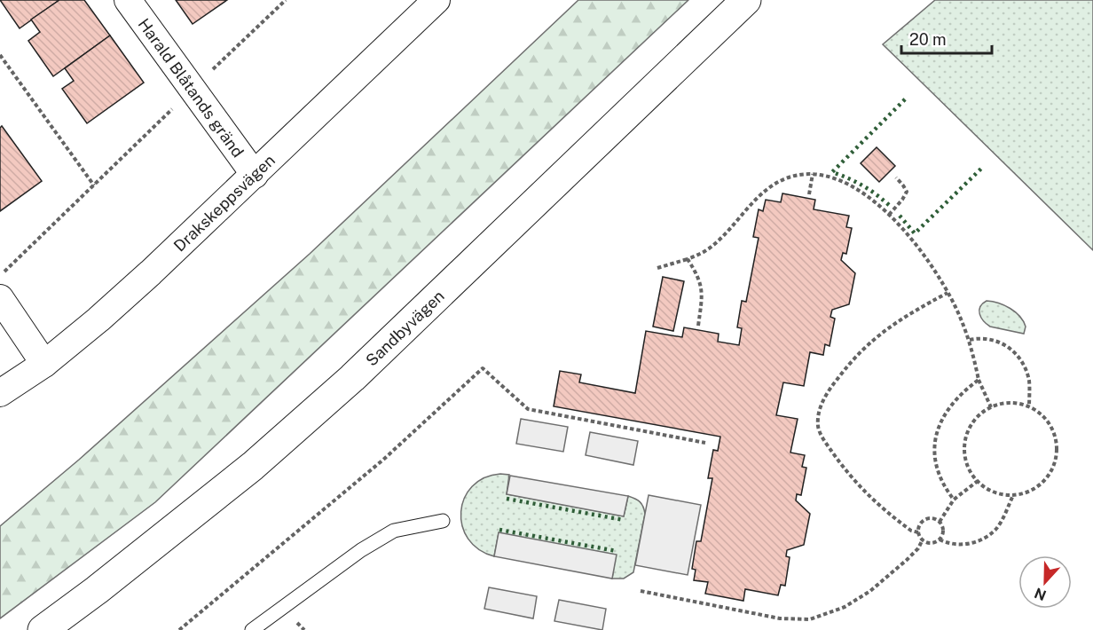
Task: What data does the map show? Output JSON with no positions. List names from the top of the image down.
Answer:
{
  "streets": {
    "main road": ["Sandbyvägen"],
    "street": ["Harald Blåtands gränd", "Drakskeppsvägen"]
  },
  "crossings": [
    ["Harald Blåtands gränd", "Drakskeppsvägen"]
  ],
  "scale_bar": "20 m",
  "north": "bottom"
}
